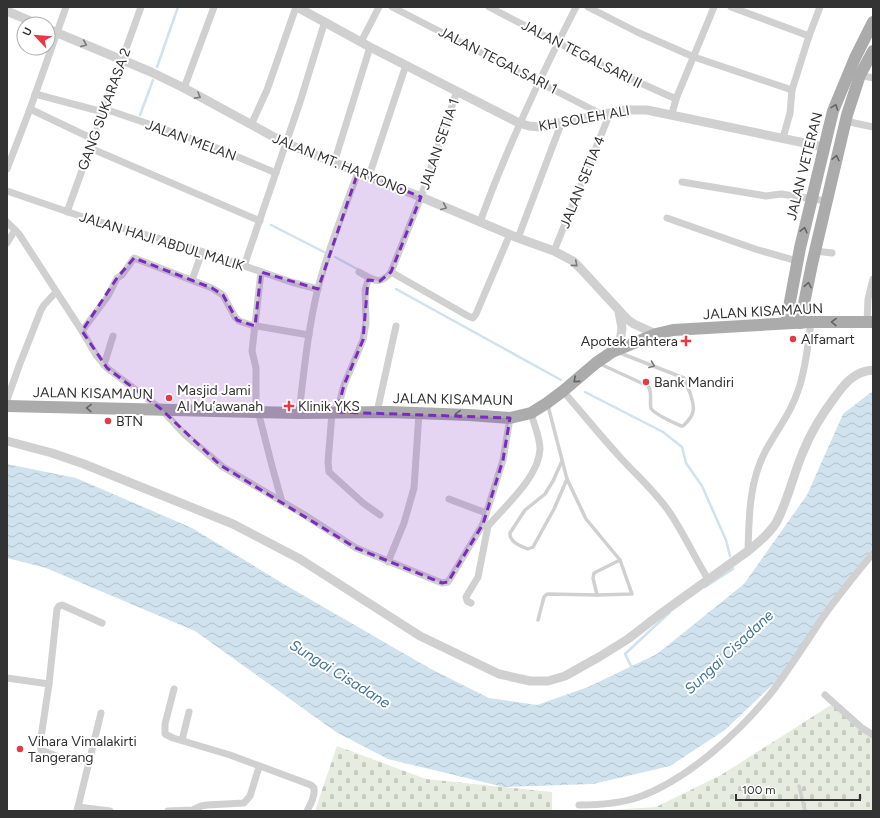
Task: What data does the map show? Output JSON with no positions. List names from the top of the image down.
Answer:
{
  "streets": {
    "main road": ["JALAN VETERAN", "JALAN KISAMAUN"],
    "street": [
      "JALAN TEGALSARI II",
      "JALAN TEGALSARI 1",
      "GANG SUKARASA 2",
      "KH SOLEH ALI",
      "JALAN MELAN",
      "JALAN SETIA 1",
      "JALAN MT. HARYONO",
      "JALAN SETIA 4",
      "JALAN HAJI ABDUL MALIK"
    ]
  },
  "crossings": [
    ["JALAN TEGALSARI 1", "KH SOLEH ALI"],
    ["JALAN TEGALSARI 1", "JALAN SETIA 4"],
    ["GANG SUKARASA 2", "JALAN MELAN"],
    ["GANG SUKARASA 2", "JALAN MT. HARYONO"],
    ["GANG SUKARASA 2", "JALAN HAJI ABDUL MALIK"],
    ["KH SOLEH ALI", "JALAN SETIA 1"],
    ["KH SOLEH ALI", "JALAN VETERAN"],
    ["KH SOLEH ALI", "JALAN SETIA 4"],
    ["JALAN SETIA 1", "JALAN MT. HARYONO"],
    ["JALAN MT. HARYONO", "JALAN SETIA 4"],
    ["JALAN MT. HARYONO", "JALAN KISAMAUN"],
    ["JALAN VETERAN", "JALAN KISAMAUN"]
  ],
  "one_way": ["JALAN MT. HARYONO", "JALAN KISAMAUN"],
  "water": ["Sungai Cisadane"],
  "places": {
    "other": [
      "Alfamart",
      "Bank Mandiri",
      "Masjid Jami Al Mu’awanah",
      "BTN",
      "Vihara Vimalakirti Tangerang"
    ],
    "health": ["Apotek Bahtera", "Klinik YKS"]
  },
  "scale_bar": "100 m",
  "north": "top left"
}
